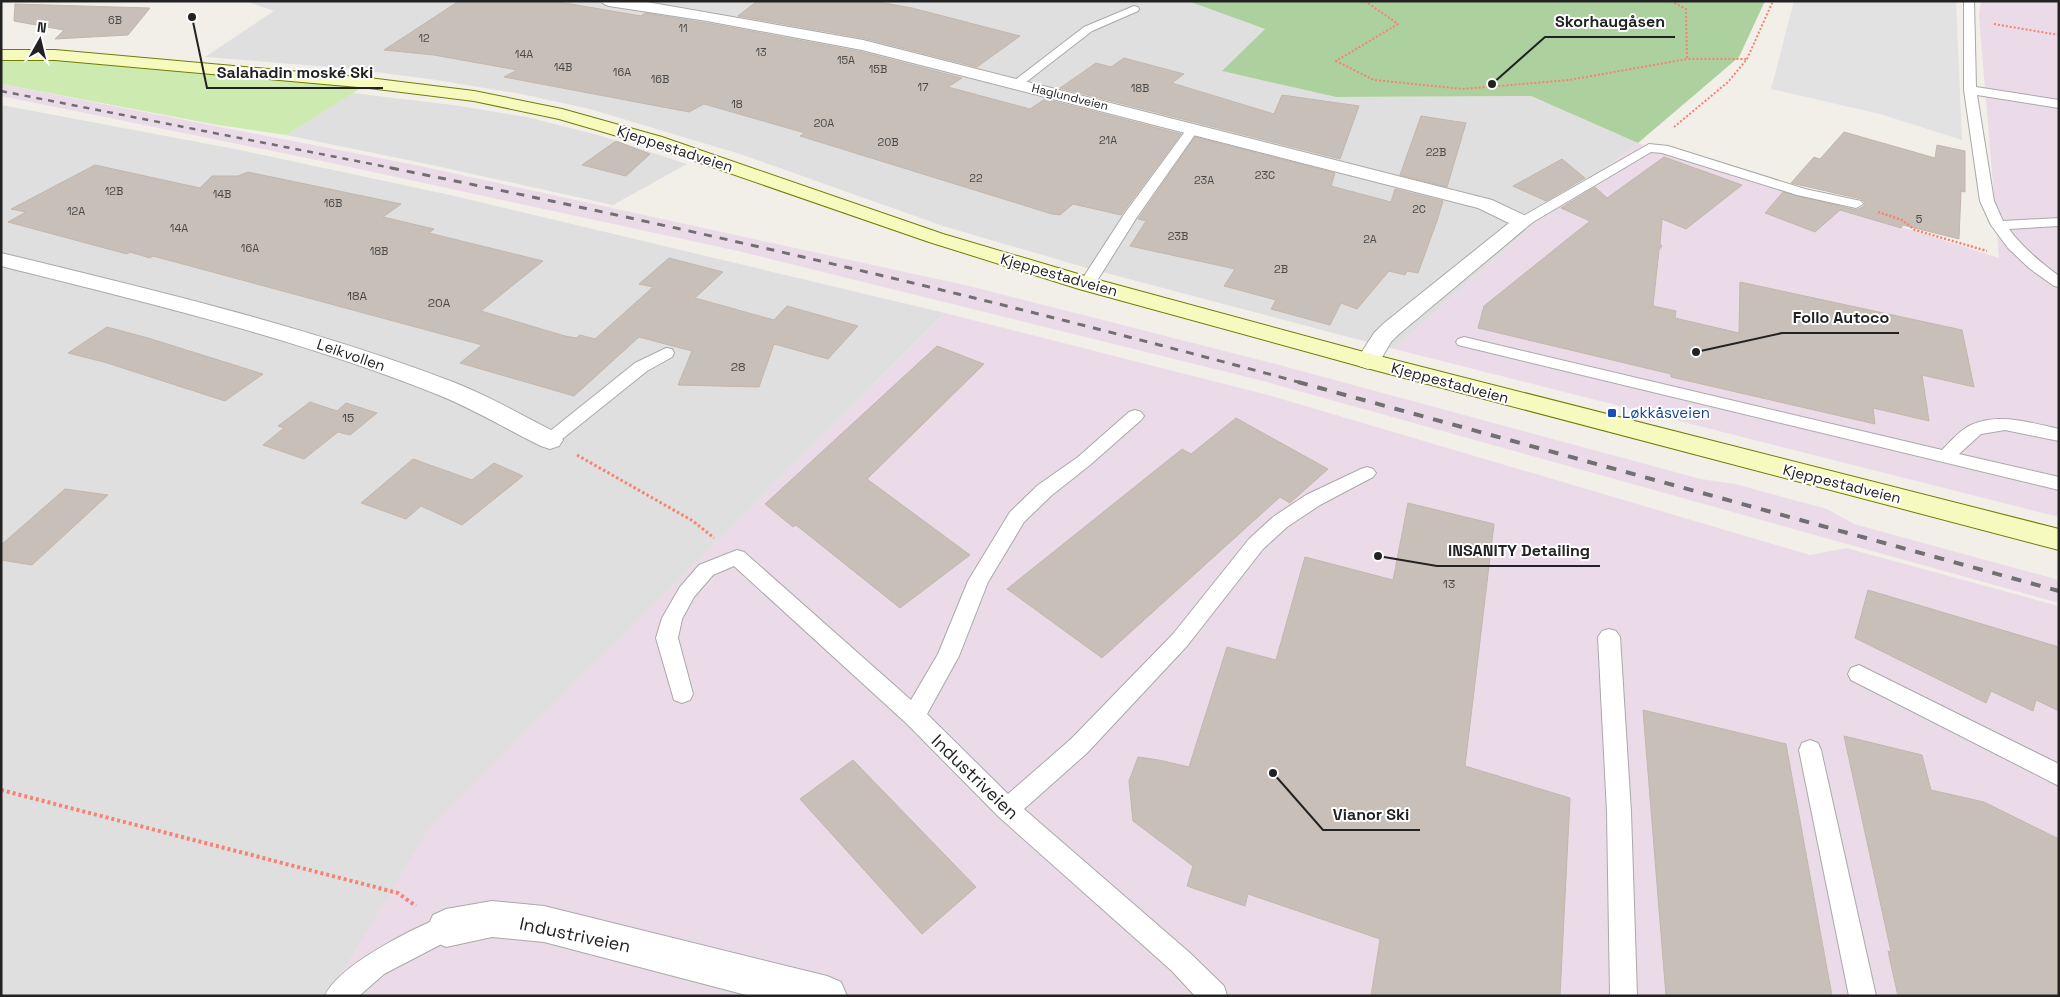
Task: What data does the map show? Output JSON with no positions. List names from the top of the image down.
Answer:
{
  "streets": {
    "main road": ["Kjeppestadveien"],
    "street": ["Haglundveien", "Leikvollen", "Industriveien"]
  },
  "places": {
    "other": [
      "Salahadin moské Ski",
      "Skorhaugåsen",
      "Follo Autoco",
      "INSANITY Detailing",
      "Vianor Ski"
    ],
    "transit": ["Løkkåsveien"]
  },
  "house_numbers": [
    "6B",
    "11",
    "12",
    "13",
    "14A",
    "15A",
    "14B",
    "15B",
    "16A",
    "16B",
    "17",
    "18B",
    "18",
    "20A",
    "21A",
    "20B",
    "22B",
    "23C",
    "22",
    "23A",
    "12B",
    "14B",
    "16B",
    "2C",
    "12A",
    "5",
    "14A",
    "23B",
    "2A",
    "16A",
    "18B",
    "2B",
    "18A",
    "20A",
    "28",
    "15",
    "13"
  ],
  "north": "top"
}
